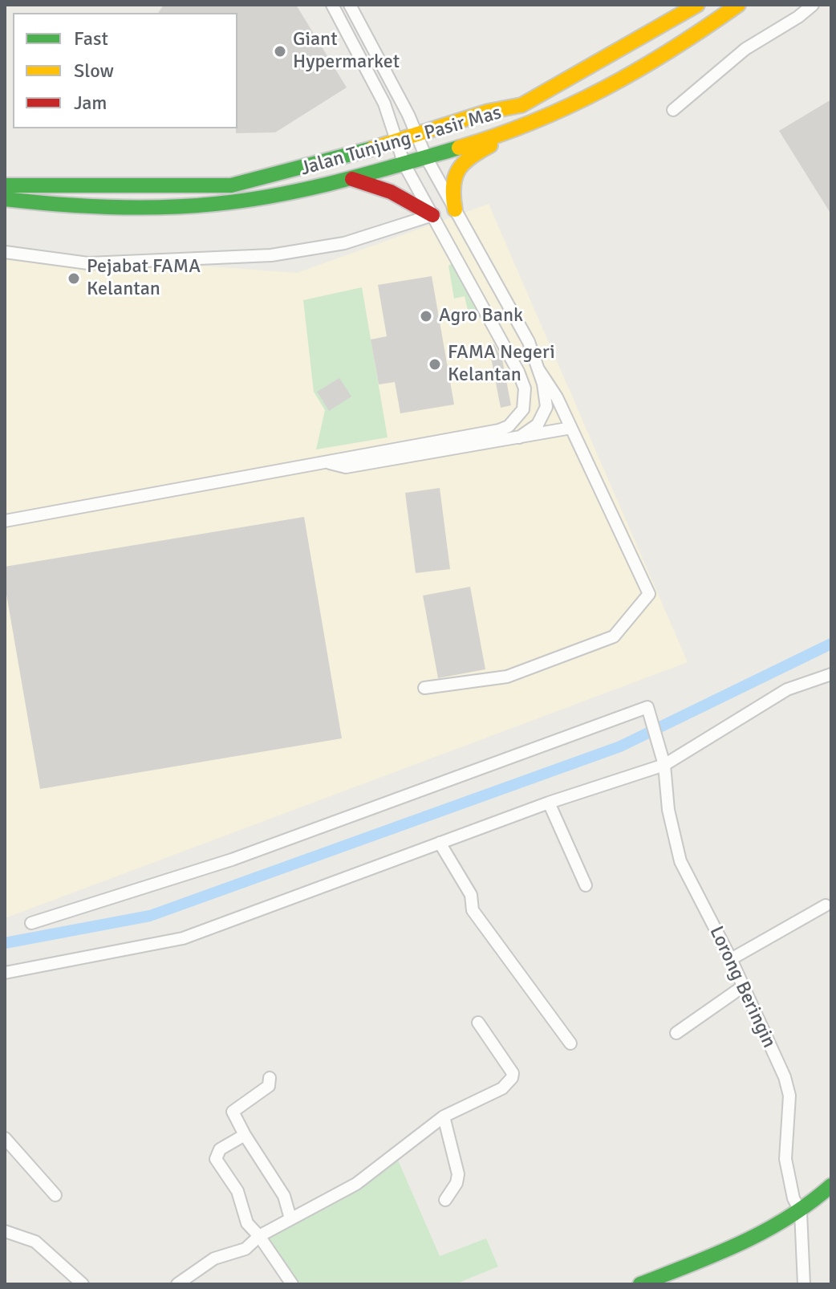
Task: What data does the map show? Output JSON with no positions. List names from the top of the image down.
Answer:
{
  "streets": {
    "main road": ["Jalan Tunjung - Pasir Mas"],
    "street": ["Lorong Beringin"]
  },
  "places": [
    "Giant Hypermarket",
    "Pejabat FAMA Kelantan",
    "Agro Bank",
    "FAMA Negeri Kelantan"
  ],
  "legend": ["Fast", "Slow", "Jam"]
}
